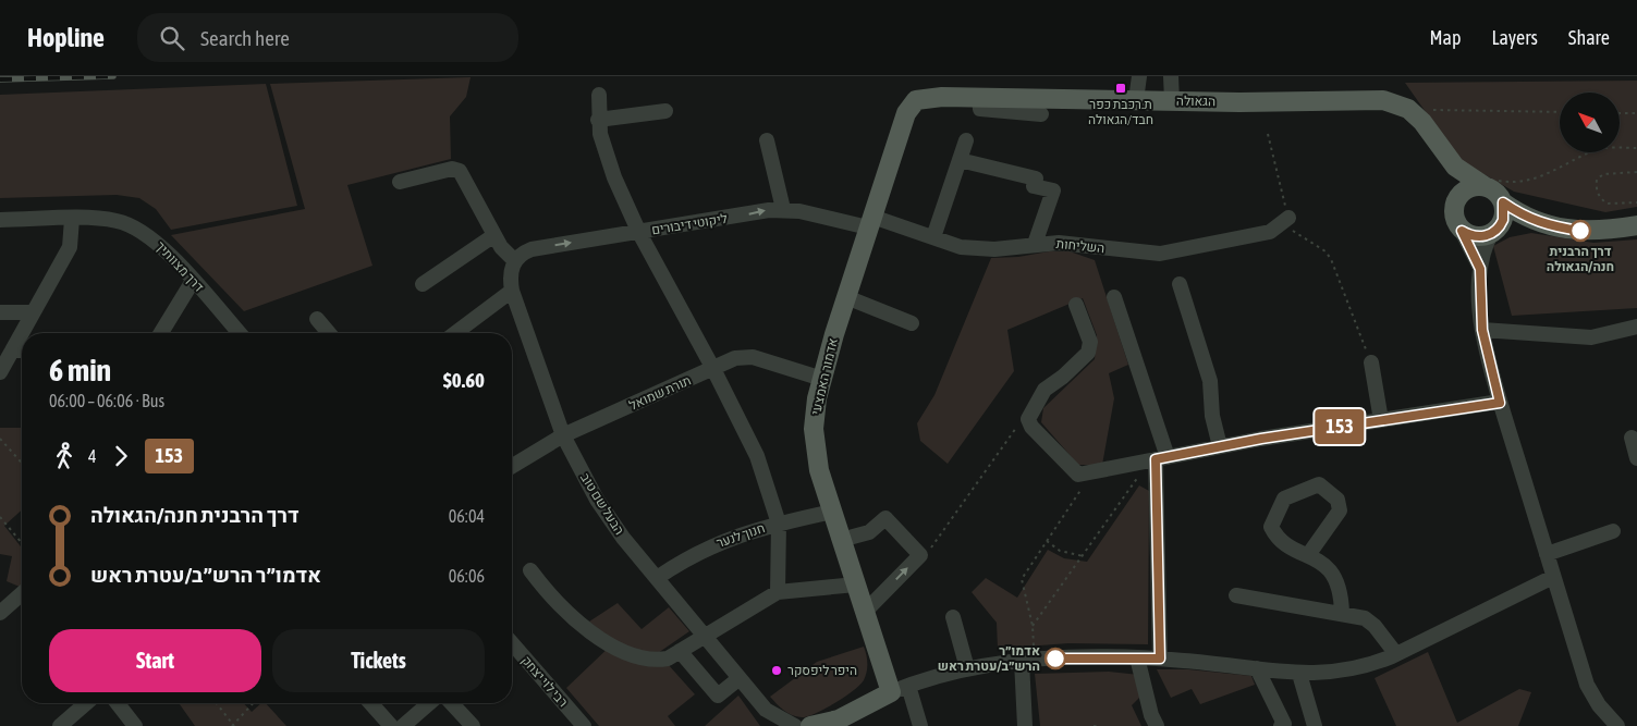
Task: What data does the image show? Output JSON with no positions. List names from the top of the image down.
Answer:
{
  "streets": {
    "main road": ["הגאולה", "אדמור האמצעי"],
    "street": [
      "ליקוטי דיבורים",
      "השליחות",
      "דרך מצוותיך",
      "תורת שמואל",
      "הבעל שם טוב",
      "חנוך לנער",
      "רבי לוי יצחק"
    ]
  },
  "crossings": [
    ["הגאולה", "אדמור האמצעי"],
    ["ליקוטי דיבורים", "השליחות"],
    ["ליקוטי דיבורים", "אדמור האמצעי"],
    ["ליקוטי דיבורים", "הבעל שם טוב"],
    ["השליחות", "אדמור האמצעי"],
    ["אדמור האמצעי", "תורת שמואל"],
    ["אדמור האמצעי", "חנוך לנער"],
    ["תורת שמואל", "הבעל שם טוב"],
    ["הבעל שם טוב", "חנוך לנער"]
  ],
  "one_way": ["ליקוטי דיבורים"],
  "places": {
    "transit": ["ת.רכבת כפר חבד/הגאולה"],
    "other": ["דרך הרבנית חנה/הגאולה", "אדמו״ר הרש״ב/עטרת ראש", "היפר ליפסקר"]
  },
  "lines": ["bus line 153"],
  "north": "top left",
  "page": {
    "header": "Hopline",
    "search": "Search here",
    "nav": ["Map", "Layers", "Share"],
    "on_map": "153",
    "heading": ["6 min", "06:00 – 06:06 · Bus", "$0.60"],
    "legs": ["4", "153"],
    "list": [
      {
        "name": "דרך הרבנית חנה/הגאולה",
        "value": "06:04"
      },
      {
        "name": "אדמו״ר הרש״ב/עטרת ראש",
        "value": "06:06"
      }
    ],
    "buttons": ["Start", "Tickets"]
  }
}
